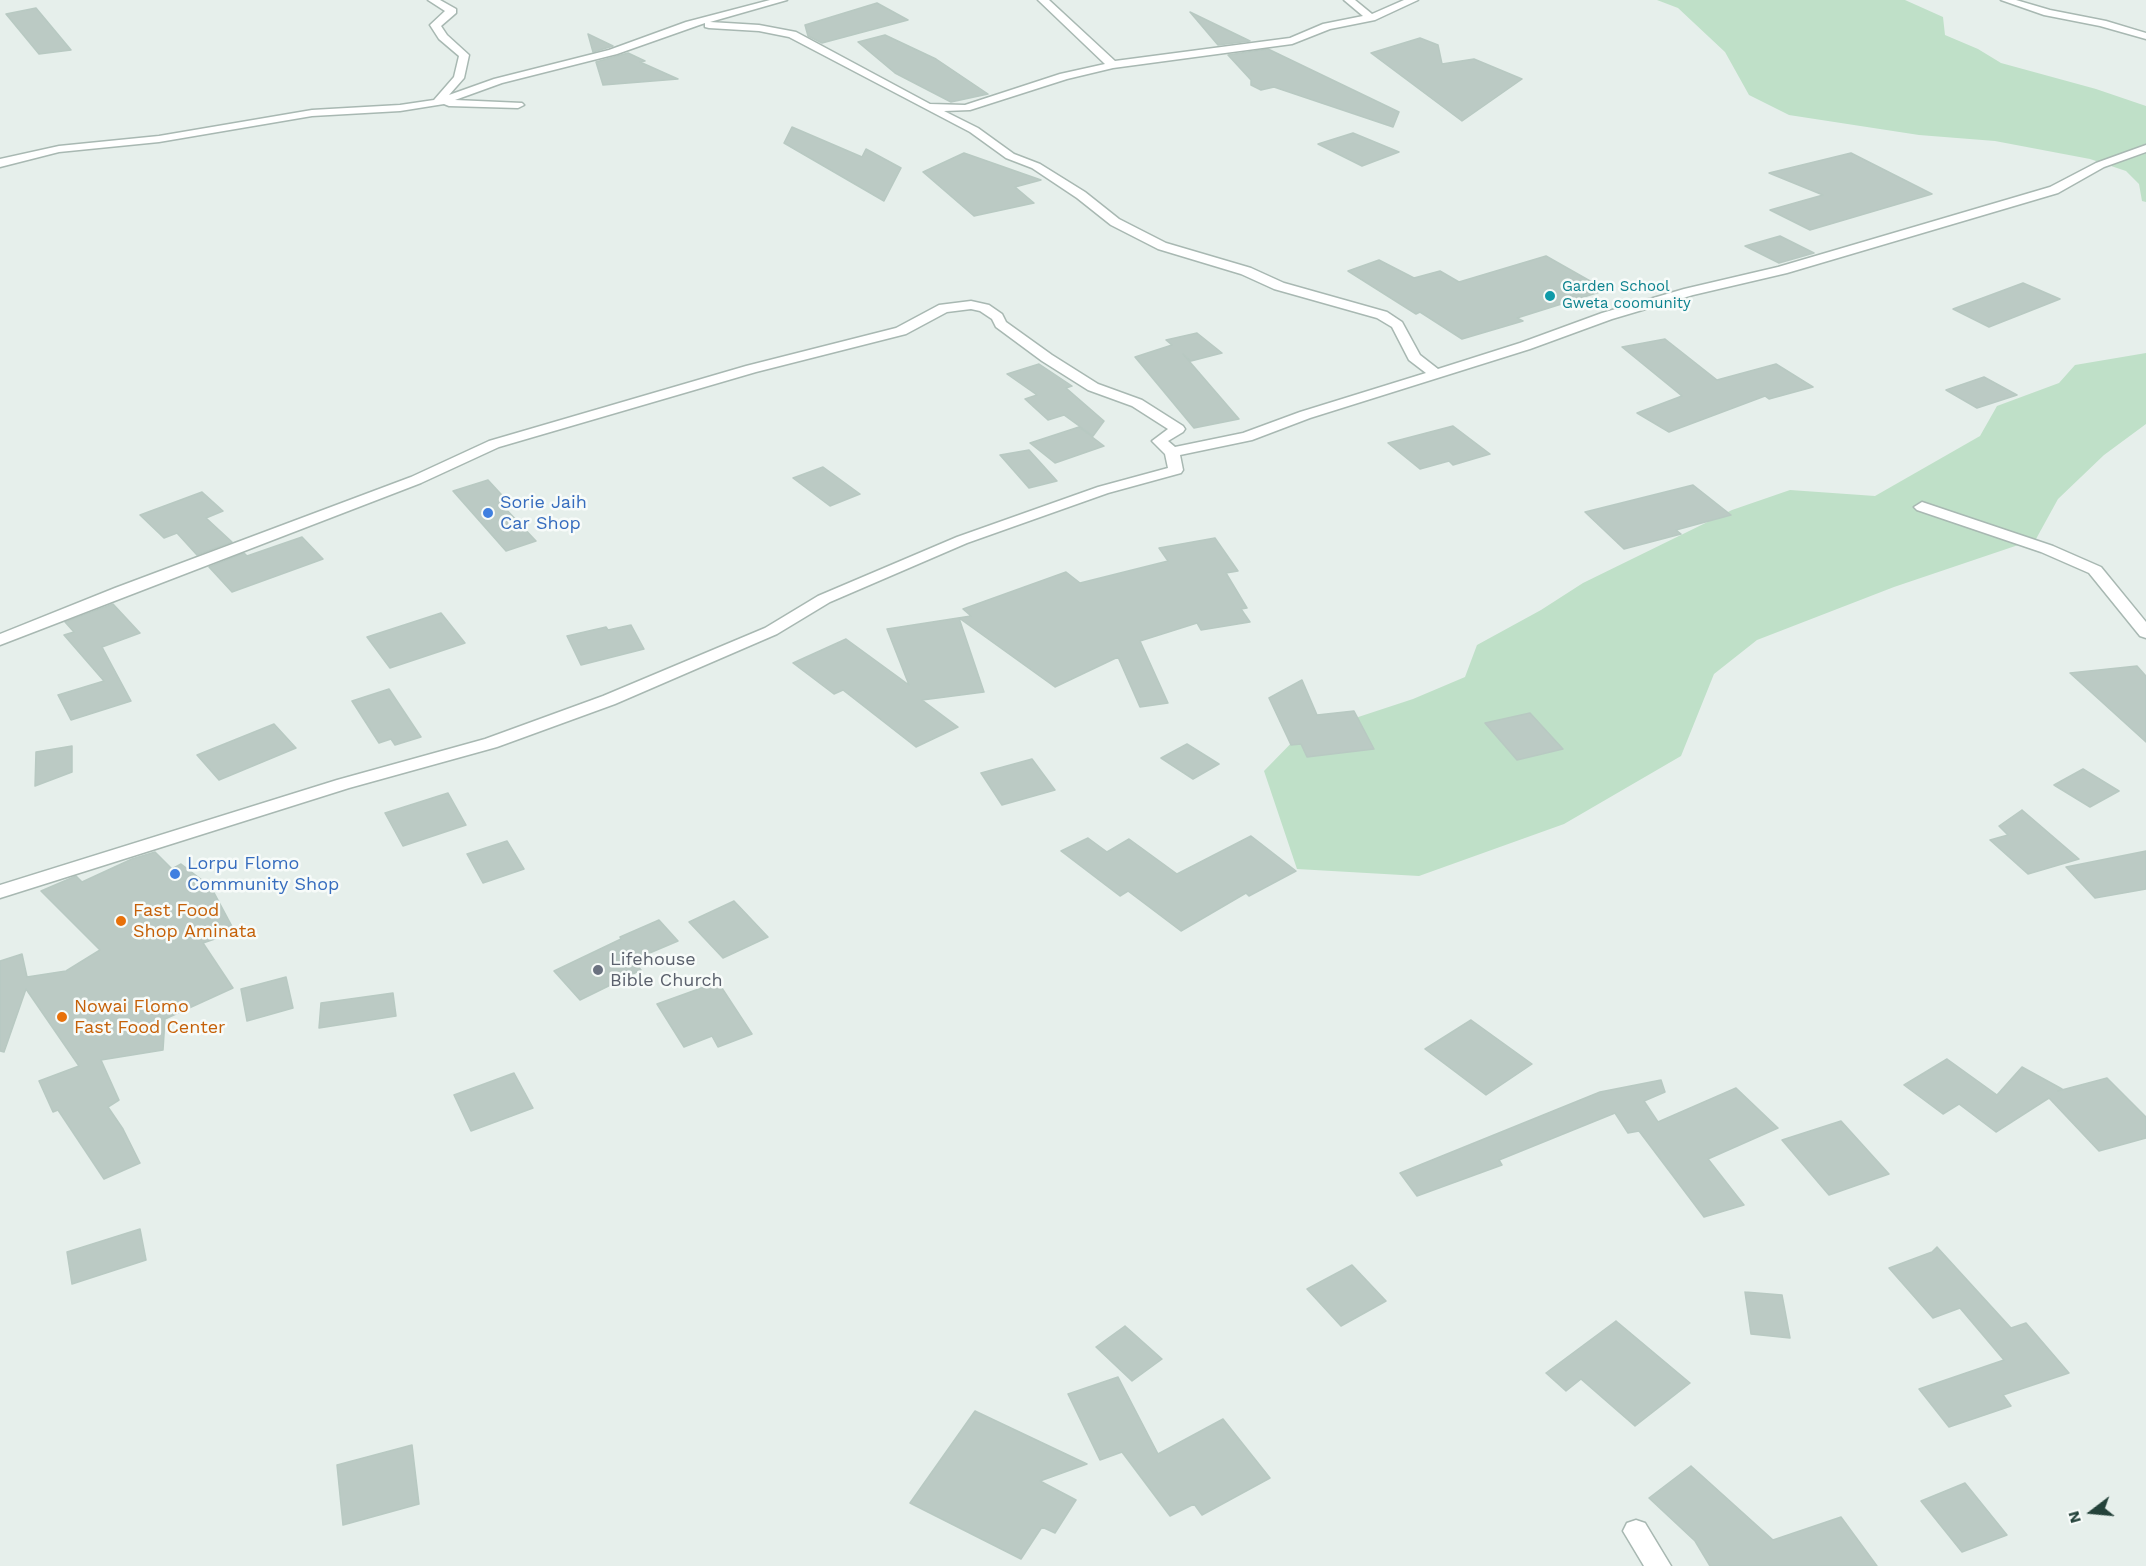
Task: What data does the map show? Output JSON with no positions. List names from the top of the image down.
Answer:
{
  "places": [
    "Garden School Gweta coomunity",
    "Sorie Jaih Car Shop",
    "Lorpu Flomo Community Shop",
    "Fast Food Shop Aminata",
    "Lifehouse Bible Church",
    "Nowai Flomo Fast Food Center"
  ],
  "north": "left"
}
